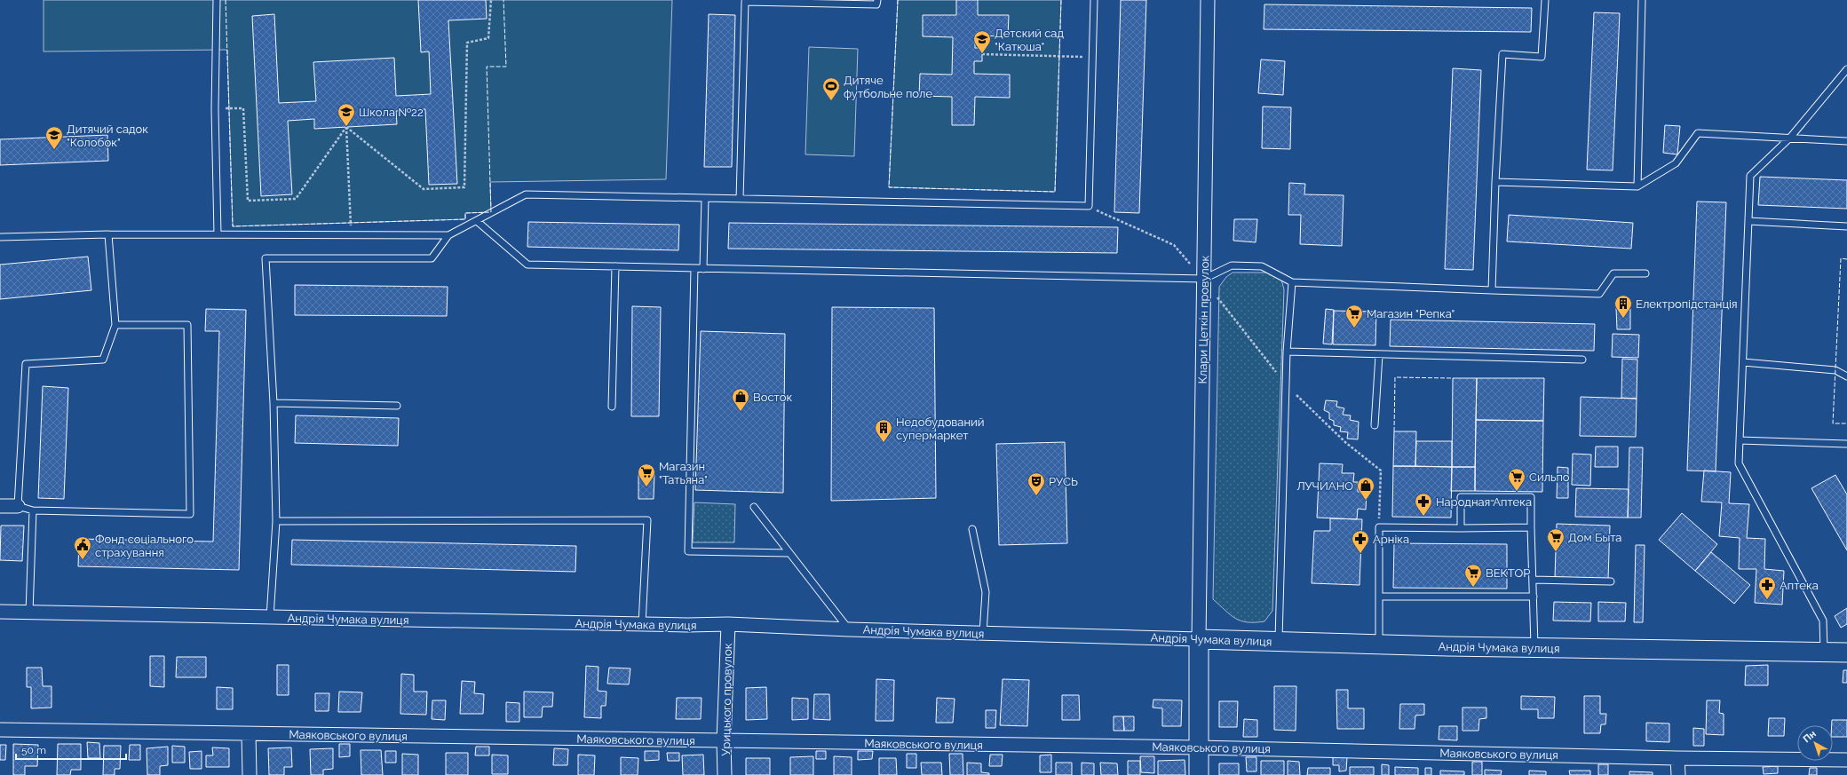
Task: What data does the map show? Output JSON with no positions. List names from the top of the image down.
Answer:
{
  "streets": {
    "street": [
      "Клари Цеткін провулок",
      "Андрія Чумака вулиця",
      "Урицького провулок",
      "Маяковського вулиця"
    ]
  },
  "crossings": [
    ["Клари Цеткін провулок", "Андрія Чумака вулиця"],
    ["Андрія Чумака вулиця", "Урицького провулок"],
    ["Урицького провулок", "Маяковського вулиця"]
  ],
  "places": {
    "school or university": ["Детский сад \"Катюша\"", "Школа №22", "Дитячий садок \"Колобок\""],
    "sports": ["Дитяче футбольне поле"],
    "building": ["Електропідстанція", "Недобудований супермаркет"],
    "supermarket": [
      "Магазин \"Репка\"",
      "Магазин \"Татьяна\"",
      "Сильпо",
      "Дом Быта",
      "ВЕКТОР"
    ],
    "shop": ["Восток", "ЛУЧИАНО"],
    "theatre": ["РУСЬ"],
    "pharmacy": ["Народная Аптека", "Арніка", "Аптека"],
    "public building": ["Фонд соціального страхування"]
  },
  "scale_bar": "50 m",
  "north": "top left"
}
